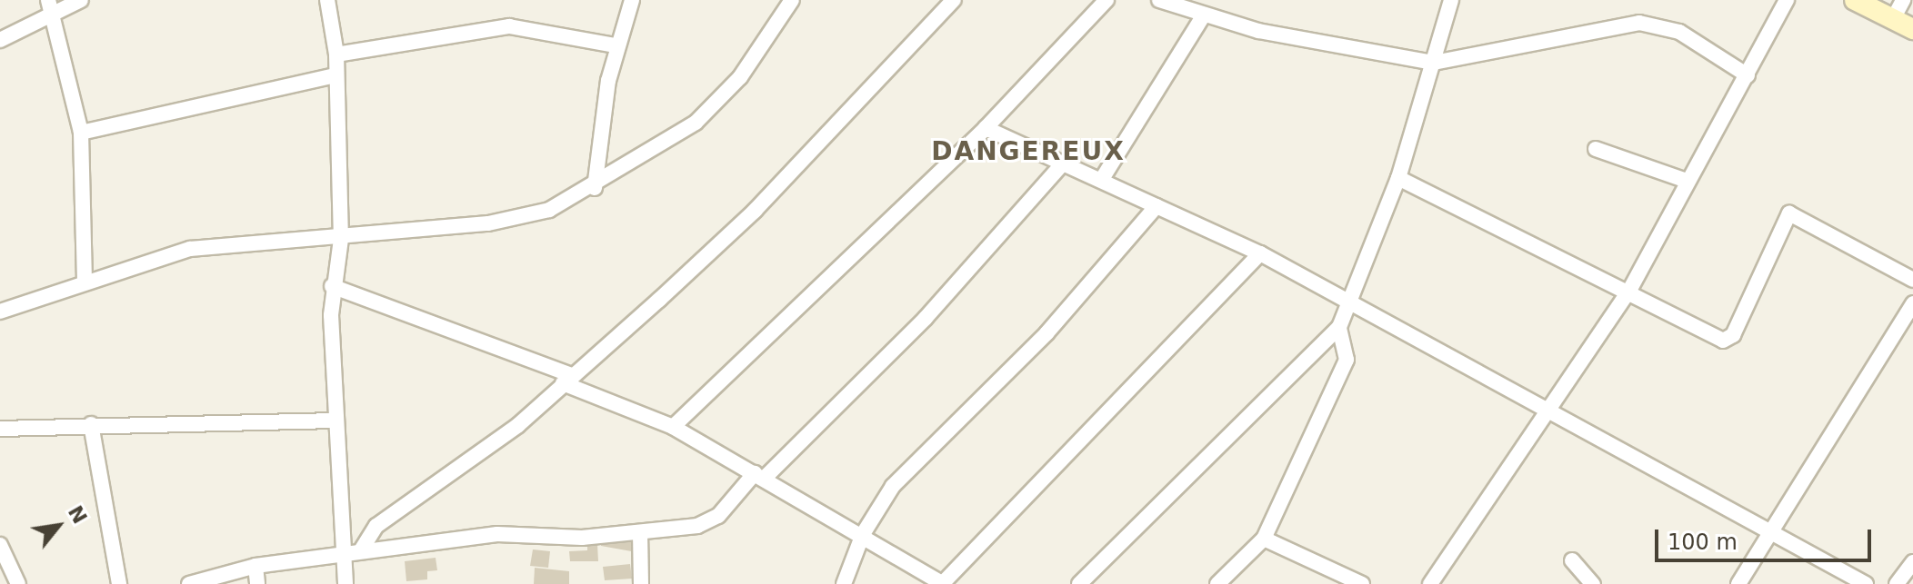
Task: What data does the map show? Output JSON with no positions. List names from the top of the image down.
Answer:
{
  "districts": ["DANGEREUX"],
  "scale_bar": "100 m",
  "north": "top right"
}
